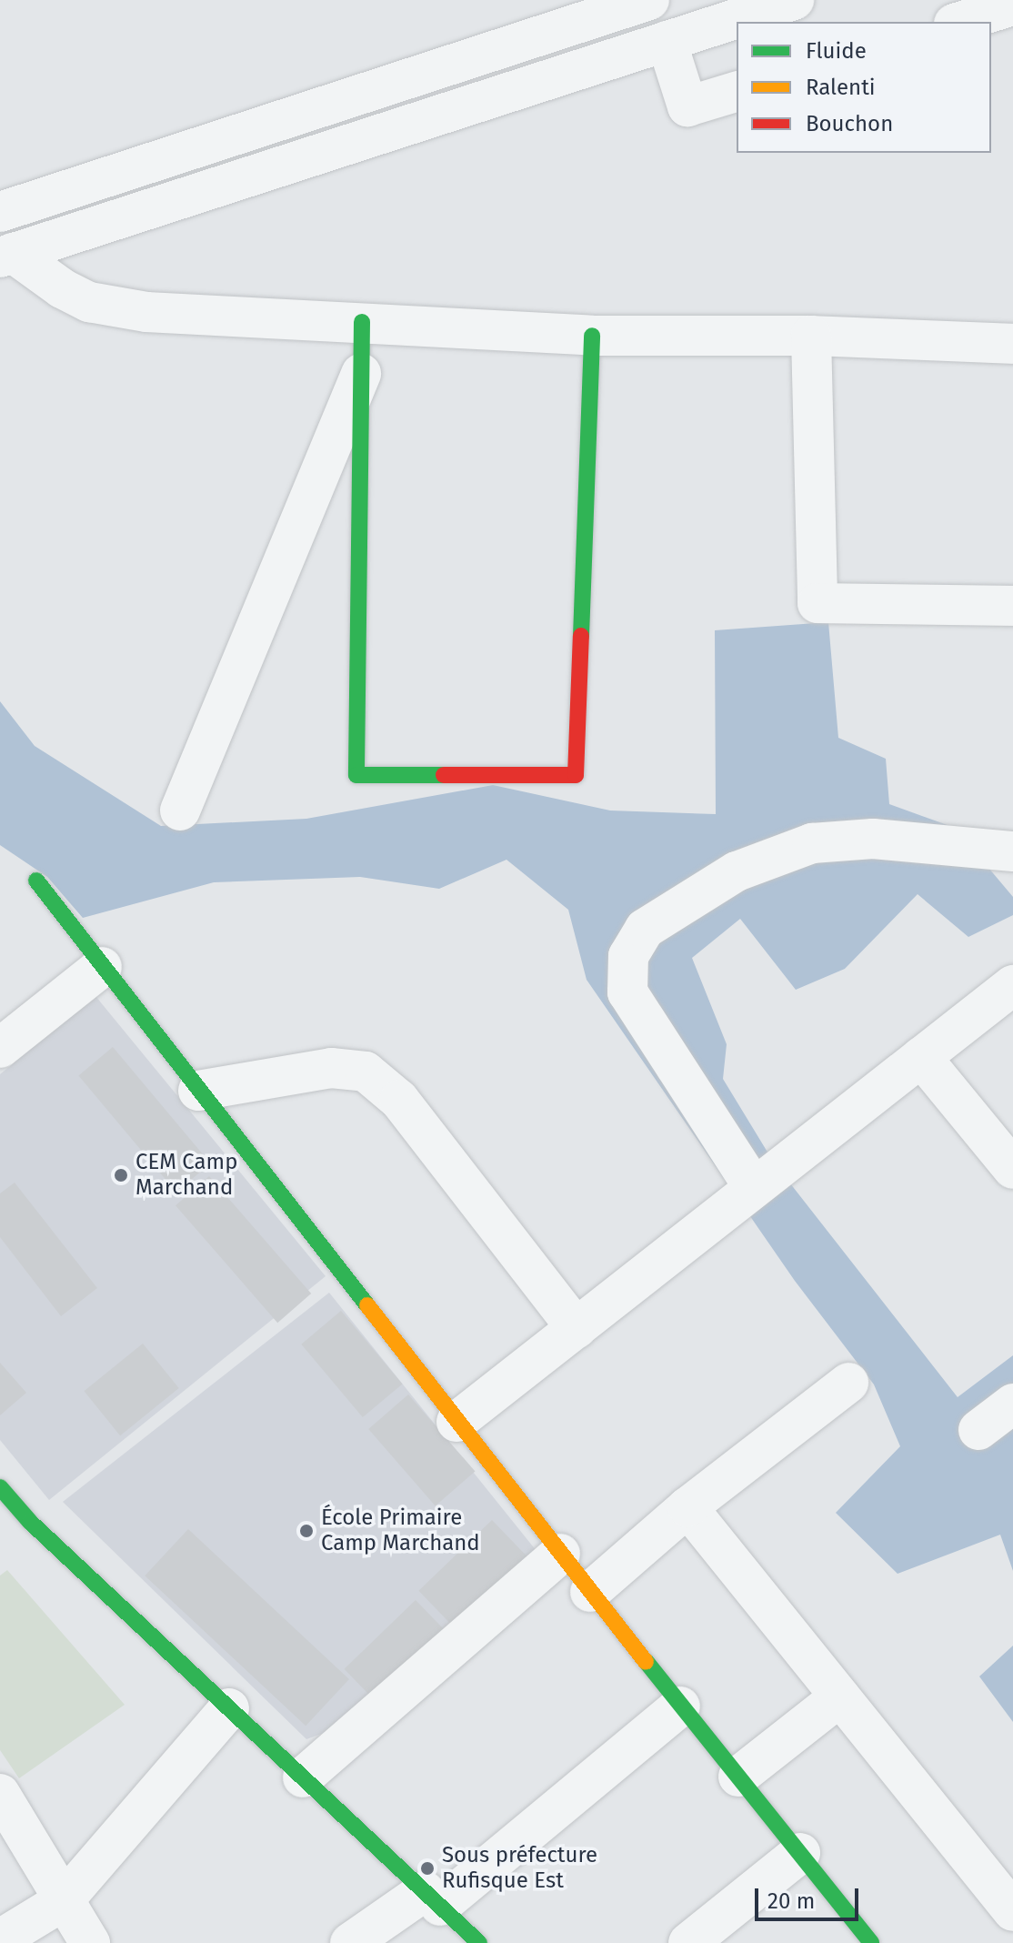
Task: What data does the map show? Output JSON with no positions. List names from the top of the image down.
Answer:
{
  "places": ["CEM Camp Marchand", "École Primaire Camp Marchand", "Sous préfecture Rufisque Est"],
  "legend": ["Fluide", "Ralenti", "Bouchon"],
  "scale_bar": "20 m"
}
